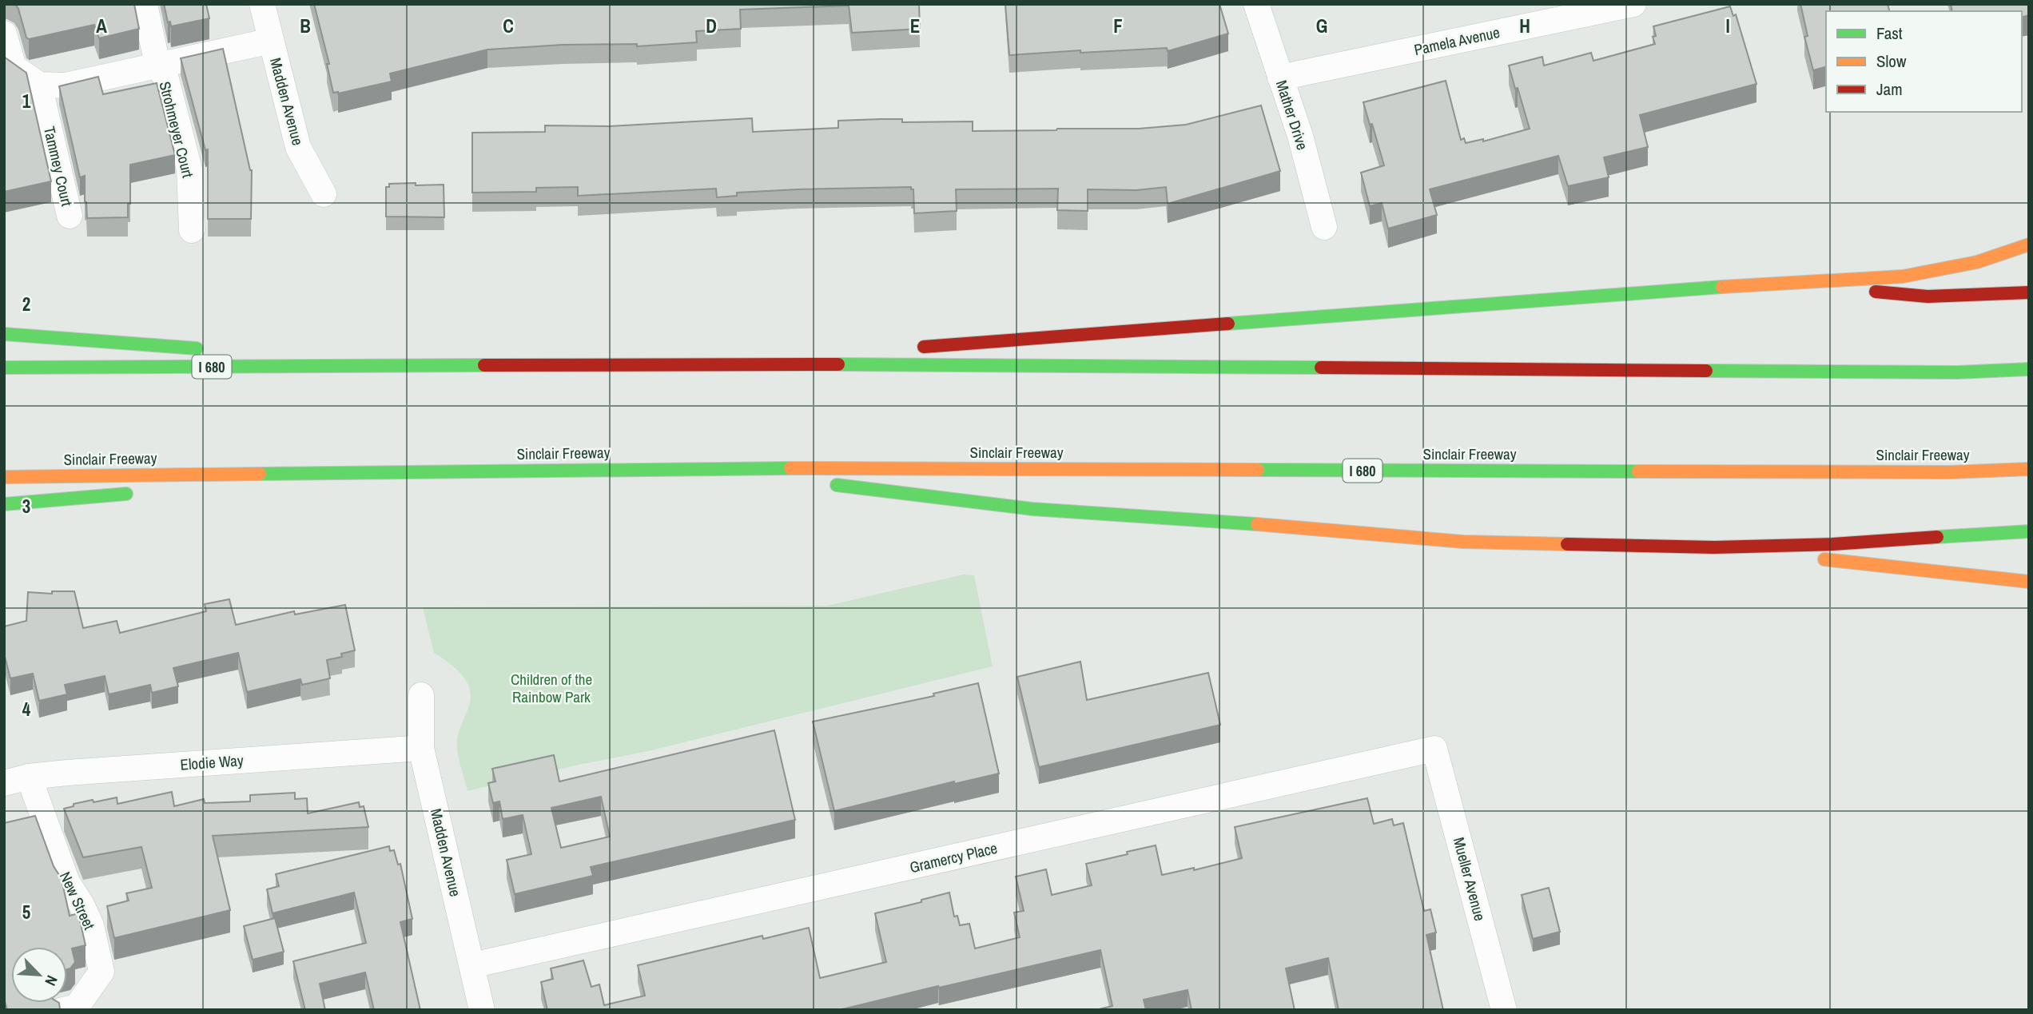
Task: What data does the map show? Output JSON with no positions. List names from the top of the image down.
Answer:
{
  "streets": {
    "highway": ["I 680", "Sinclair Freeway"],
    "street": [
      "Pamela Avenue",
      "Madden Avenue",
      "Mather Drive",
      "Strohmeyer Court",
      "Tammey Court",
      "Elodie Way",
      "Gramercy Place",
      "Mueller Avenue",
      "New Street"
    ]
  },
  "crossings": [
    ["Pamela Avenue", "Mather Drive"],
    ["Madden Avenue", "Elodie Way"],
    ["Madden Avenue", "Gramercy Place"],
    ["Elodie Way", "New Street"],
    ["Gramercy Place", "Mueller Avenue"]
  ],
  "parks": ["Children of the Rainbow Park"],
  "legend": ["Fast", "Slow", "Jam"],
  "north": "bottom right",
  "grid": {
    "columns": [
      "A",
      "B",
      "C",
      "D",
      "E",
      "F",
      "G",
      "H",
      "I"
    ],
    "rows": [
      "1",
      "2",
      "3",
      "4",
      "5"
    ]
  }
}
